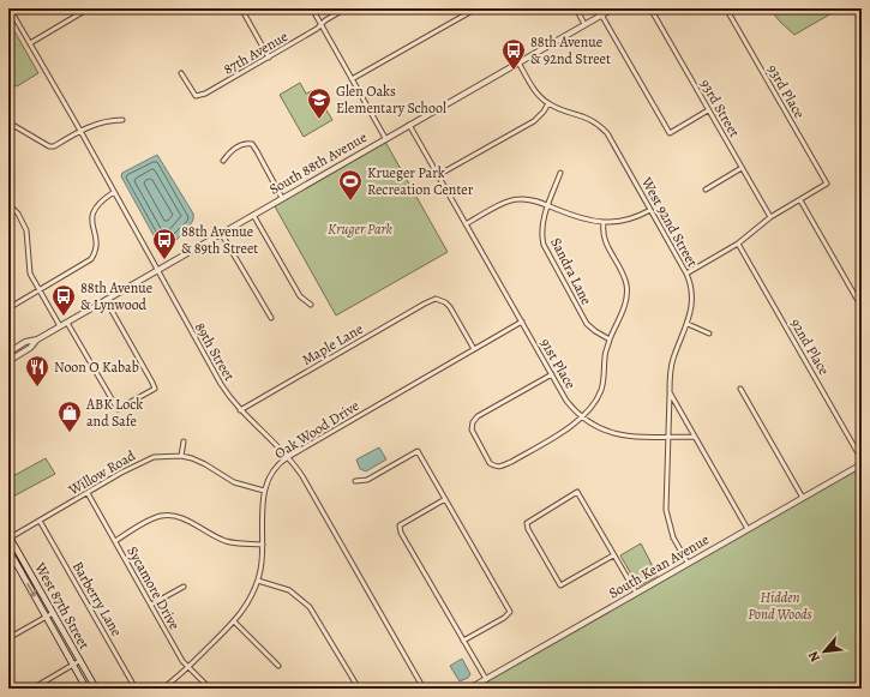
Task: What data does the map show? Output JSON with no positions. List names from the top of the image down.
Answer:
{
  "streets": {
    "main road": ["West 87th Street"],
    "street": [
      "87th Avenue",
      "93rd Place",
      "93rd Street",
      "South 88th Avenue",
      "West 92nd Street",
      "Sandra Lane",
      "Maple Lane",
      "92nd Place",
      "89th Street",
      "91st Place",
      "Oak Wood Drive",
      "Willow Road",
      "South Kean Avenue",
      "Sycamore Drive",
      "Barberry Lane"
    ]
  },
  "crossings": [
    ["South 88th Avenue", "West 92nd Street"],
    ["South 88th Avenue", "89th Street"],
    ["South 88th Avenue", "91st Place"],
    ["West 92nd Street", "91st Place"],
    ["Maple Lane", "89th Street"],
    ["89th Street", "Oak Wood Drive"],
    ["91st Place", "Oak Wood Drive"],
    ["Oak Wood Drive", "Willow Road"],
    ["Oak Wood Drive", "Sycamore Drive"],
    ["Willow Road", "Sycamore Drive"],
    ["Willow Road", "Barberry Lane"],
    ["Willow Road", "West 87th Street"]
  ],
  "parks": ["Kruger Park", "Hidden Pond Woods"],
  "places": {
    "bus stop": ["88th Avenue & 92nd Street", "88th Avenue & 89th Street", "88th Avenue & Lynwood"],
    "school or university": ["Glen Oaks Elementary School"],
    "sports": ["Krueger Park Recreation Center"],
    "restaurant": ["Noon O Kabab"],
    "shop": ["ABK Lock and Safe"]
  },
  "north": "bottom left"
}
